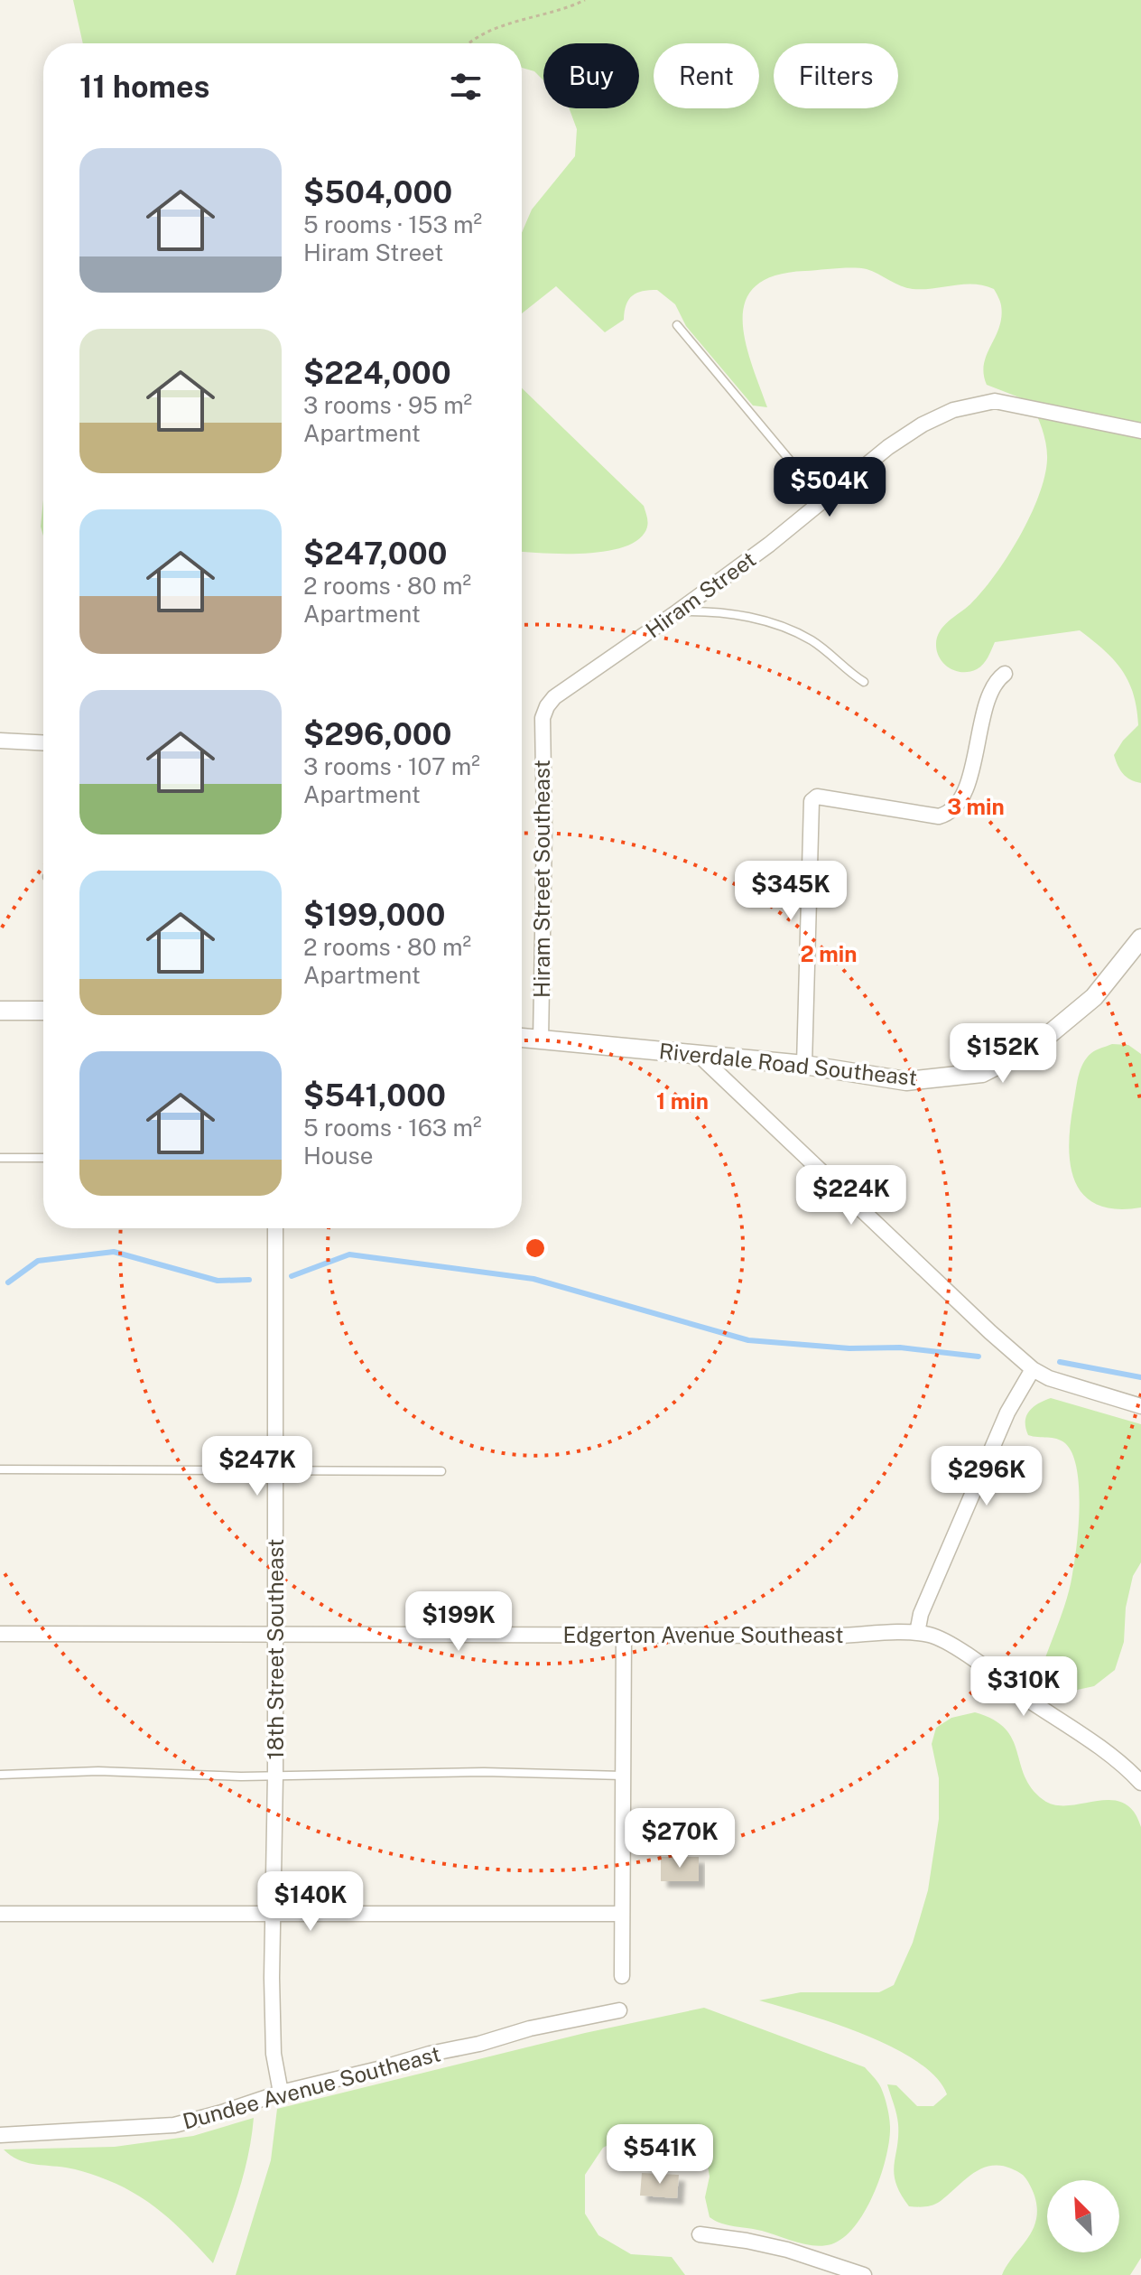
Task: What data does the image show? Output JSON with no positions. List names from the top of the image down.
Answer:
{
  "streets": {
    "street": [
      "Hiram Street",
      "Hiram Street Southeast",
      "Riverdale Road Southeast",
      "Edgerton Avenue Southeast",
      "18th Street Southeast",
      "Dundee Avenue Southeast"
    ]
  },
  "crossings": [
    ["Hiram Street", "Hiram Street Southeast"],
    ["Hiram Street Southeast", "Riverdale Road Southeast"],
    ["Edgerton Avenue Southeast", "18th Street Southeast"],
    ["18th Street Southeast", "Dundee Avenue Southeast"]
  ],
  "north": "top left",
  "page": {
    "chip": ["Buy", "Rent", "Filters"],
    "heading": "11 homes",
    "list": [
      {
        "name": "$504,000",
        "note": "5 rooms · 153 m² · Hiram Street"
      },
      {
        "name": "$224,000",
        "note": "3 rooms · 95 m² · Apartment"
      },
      {
        "name": "$247,000",
        "note": "2 rooms · 80 m² · Apartment"
      },
      {
        "name": "$296,000",
        "note": "3 rooms · 107 m² · Apartment"
      },
      {
        "name": "$199,000",
        "note": "2 rooms · 80 m² · Apartment"
      },
      {
        "name": "$541,000",
        "note": "5 rooms · 163 m² · House"
      }
    ],
    "price": [
      "$504K",
      "$345K",
      "$152K",
      "$224K",
      "$247K",
      "$296K",
      "$199K",
      "$310K",
      "$270K",
      "$140K",
      "$541K"
    ]
  },
  "rings": ["3 min", "2 min", "1 min"]
}
